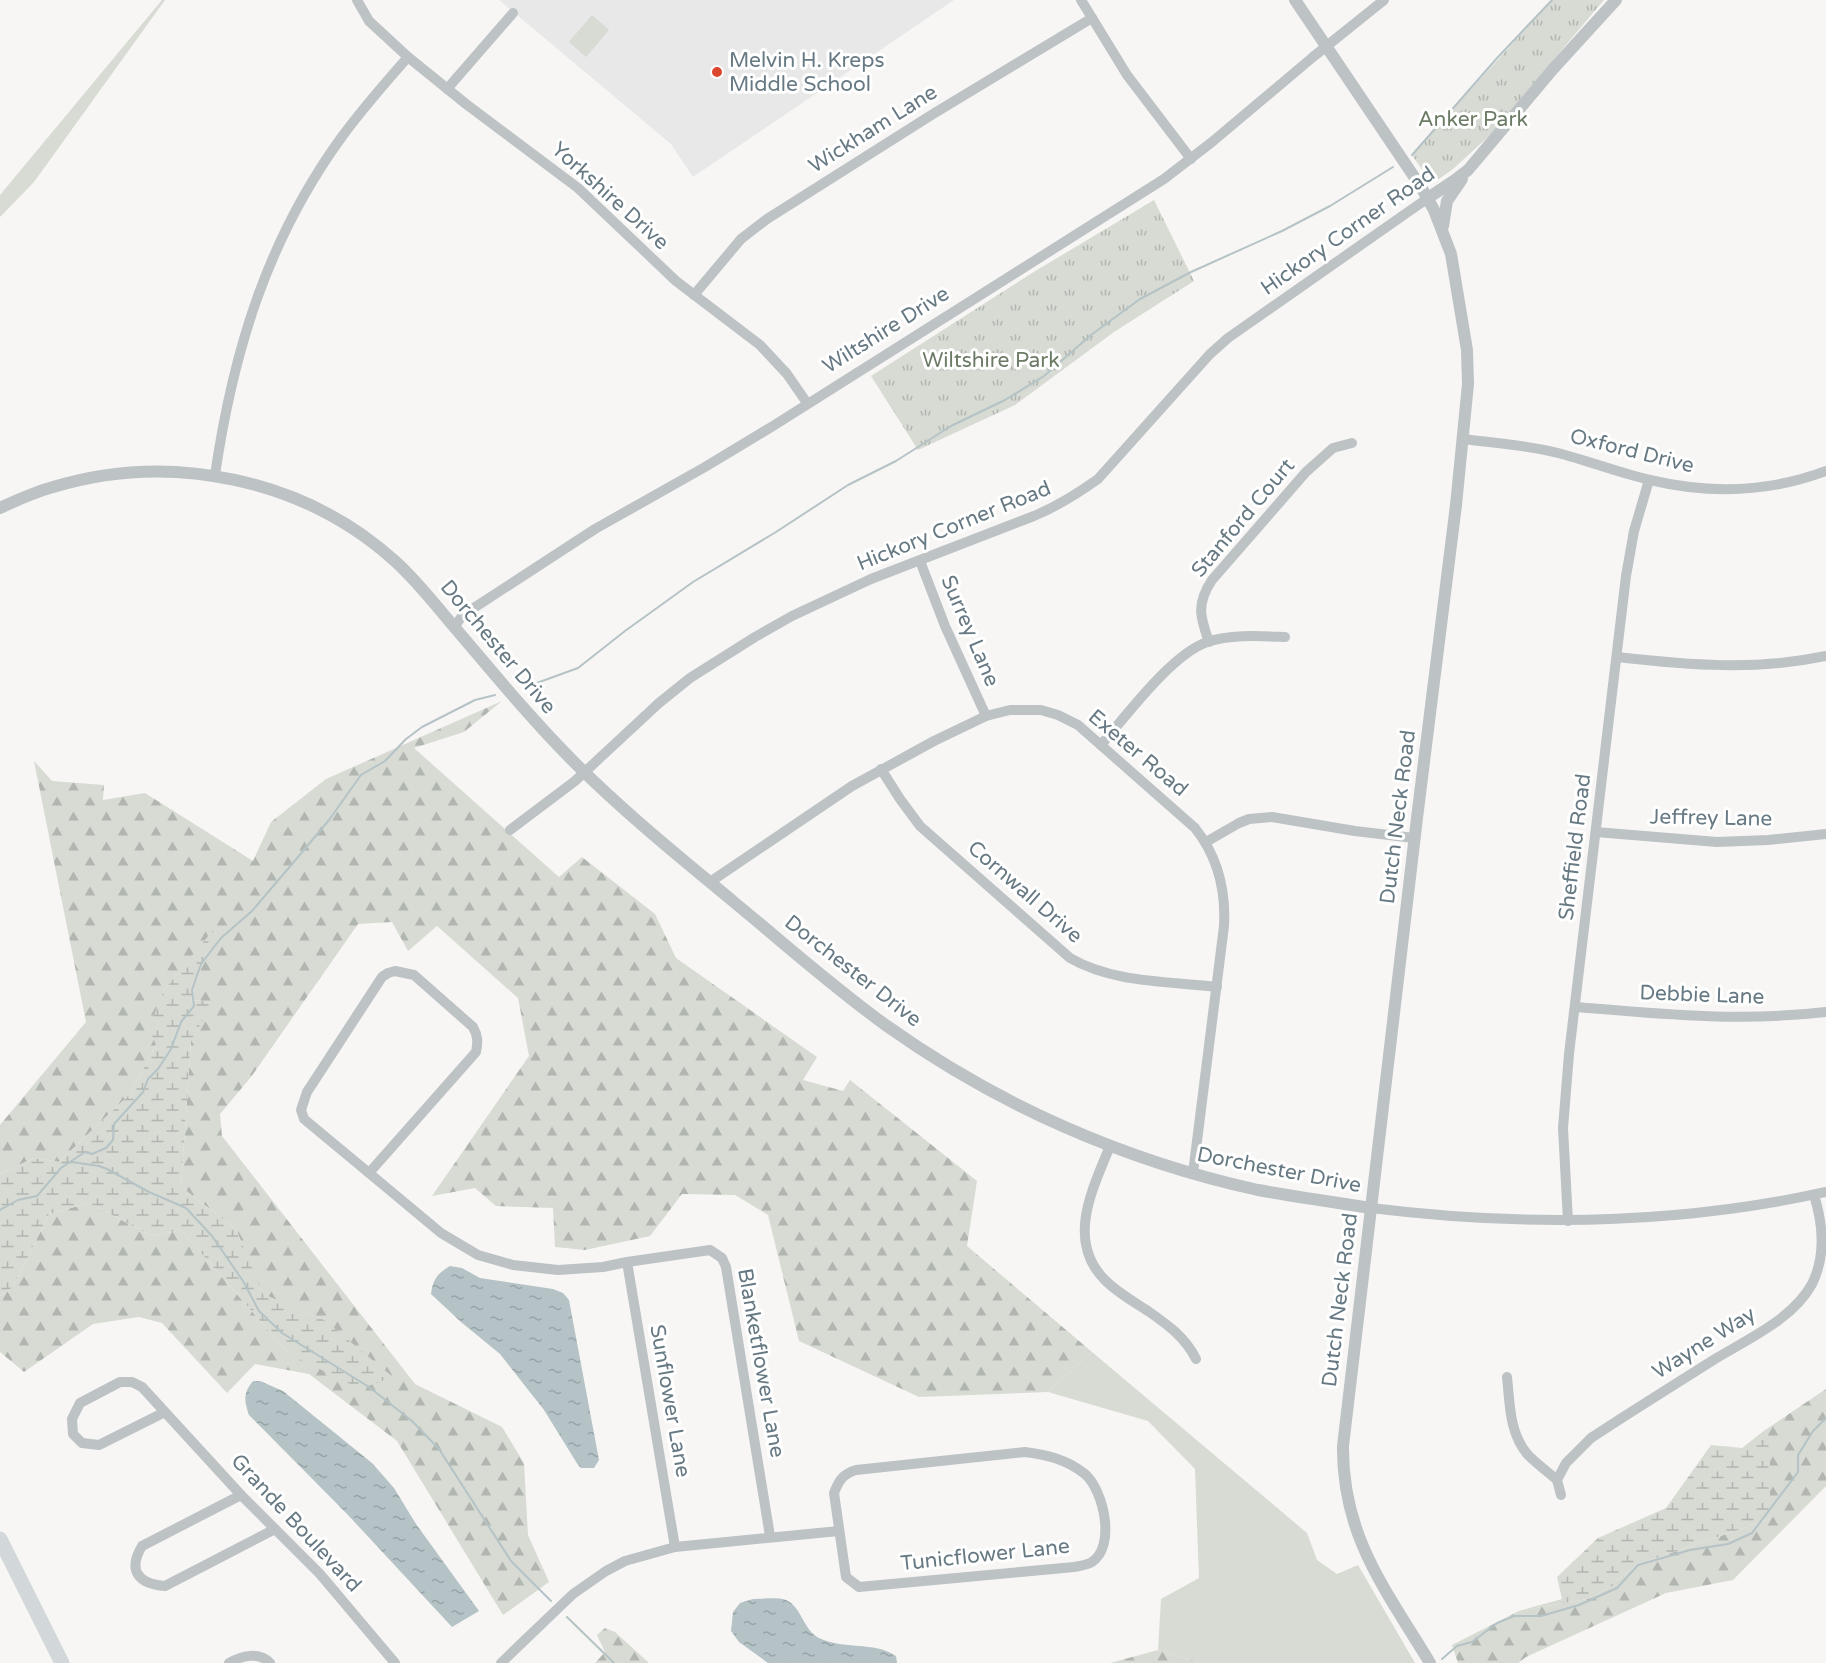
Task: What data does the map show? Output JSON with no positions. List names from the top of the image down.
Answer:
{
  "streets": {
    "street": [
      "Wickham Lane",
      "Yorkshire Drive",
      "Hickory Corner Road",
      "Wiltshire Drive",
      "Oxford Drive",
      "Stanford Court",
      "Surrey Lane",
      "Dorchester Drive",
      "Exeter Road",
      "Dutch Neck Road",
      "Jeffrey Lane",
      "Sheffield Road",
      "Cornwall Drive",
      "Debbie Lane",
      "Wayne Way",
      "Blanketflower Lane",
      "Sunflower Lane",
      "Grande Boulevard",
      "Tunicflower Lane"
    ]
  },
  "crossings": [
    ["Wickham Lane", "Yorkshire Drive"],
    ["Yorkshire Drive", "Wiltshire Drive"],
    ["Hickory Corner Road", "Surrey Lane"],
    ["Hickory Corner Road", "Dorchester Drive"],
    ["Hickory Corner Road", "Dutch Neck Road"],
    ["Wiltshire Drive", "Dorchester Drive"],
    ["Wiltshire Drive", "Dutch Neck Road"],
    ["Oxford Drive", "Dutch Neck Road"],
    ["Oxford Drive", "Sheffield Road"],
    ["Surrey Lane", "Exeter Road"],
    ["Dorchester Drive", "Exeter Road"],
    ["Dorchester Drive", "Dutch Neck Road"],
    ["Dorchester Drive", "Sheffield Road"],
    ["Dorchester Drive", "Wayne Way"],
    ["Exeter Road", "Cornwall Drive"],
    ["Jeffrey Lane", "Sheffield Road"],
    ["Sheffield Road", "Debbie Lane"],
    ["Blanketflower Lane", "Sunflower Lane"]
  ],
  "parks": ["Anker Park", "Wiltshire Park"],
  "places": ["Melvin H. Kreps Middle School"]
}
